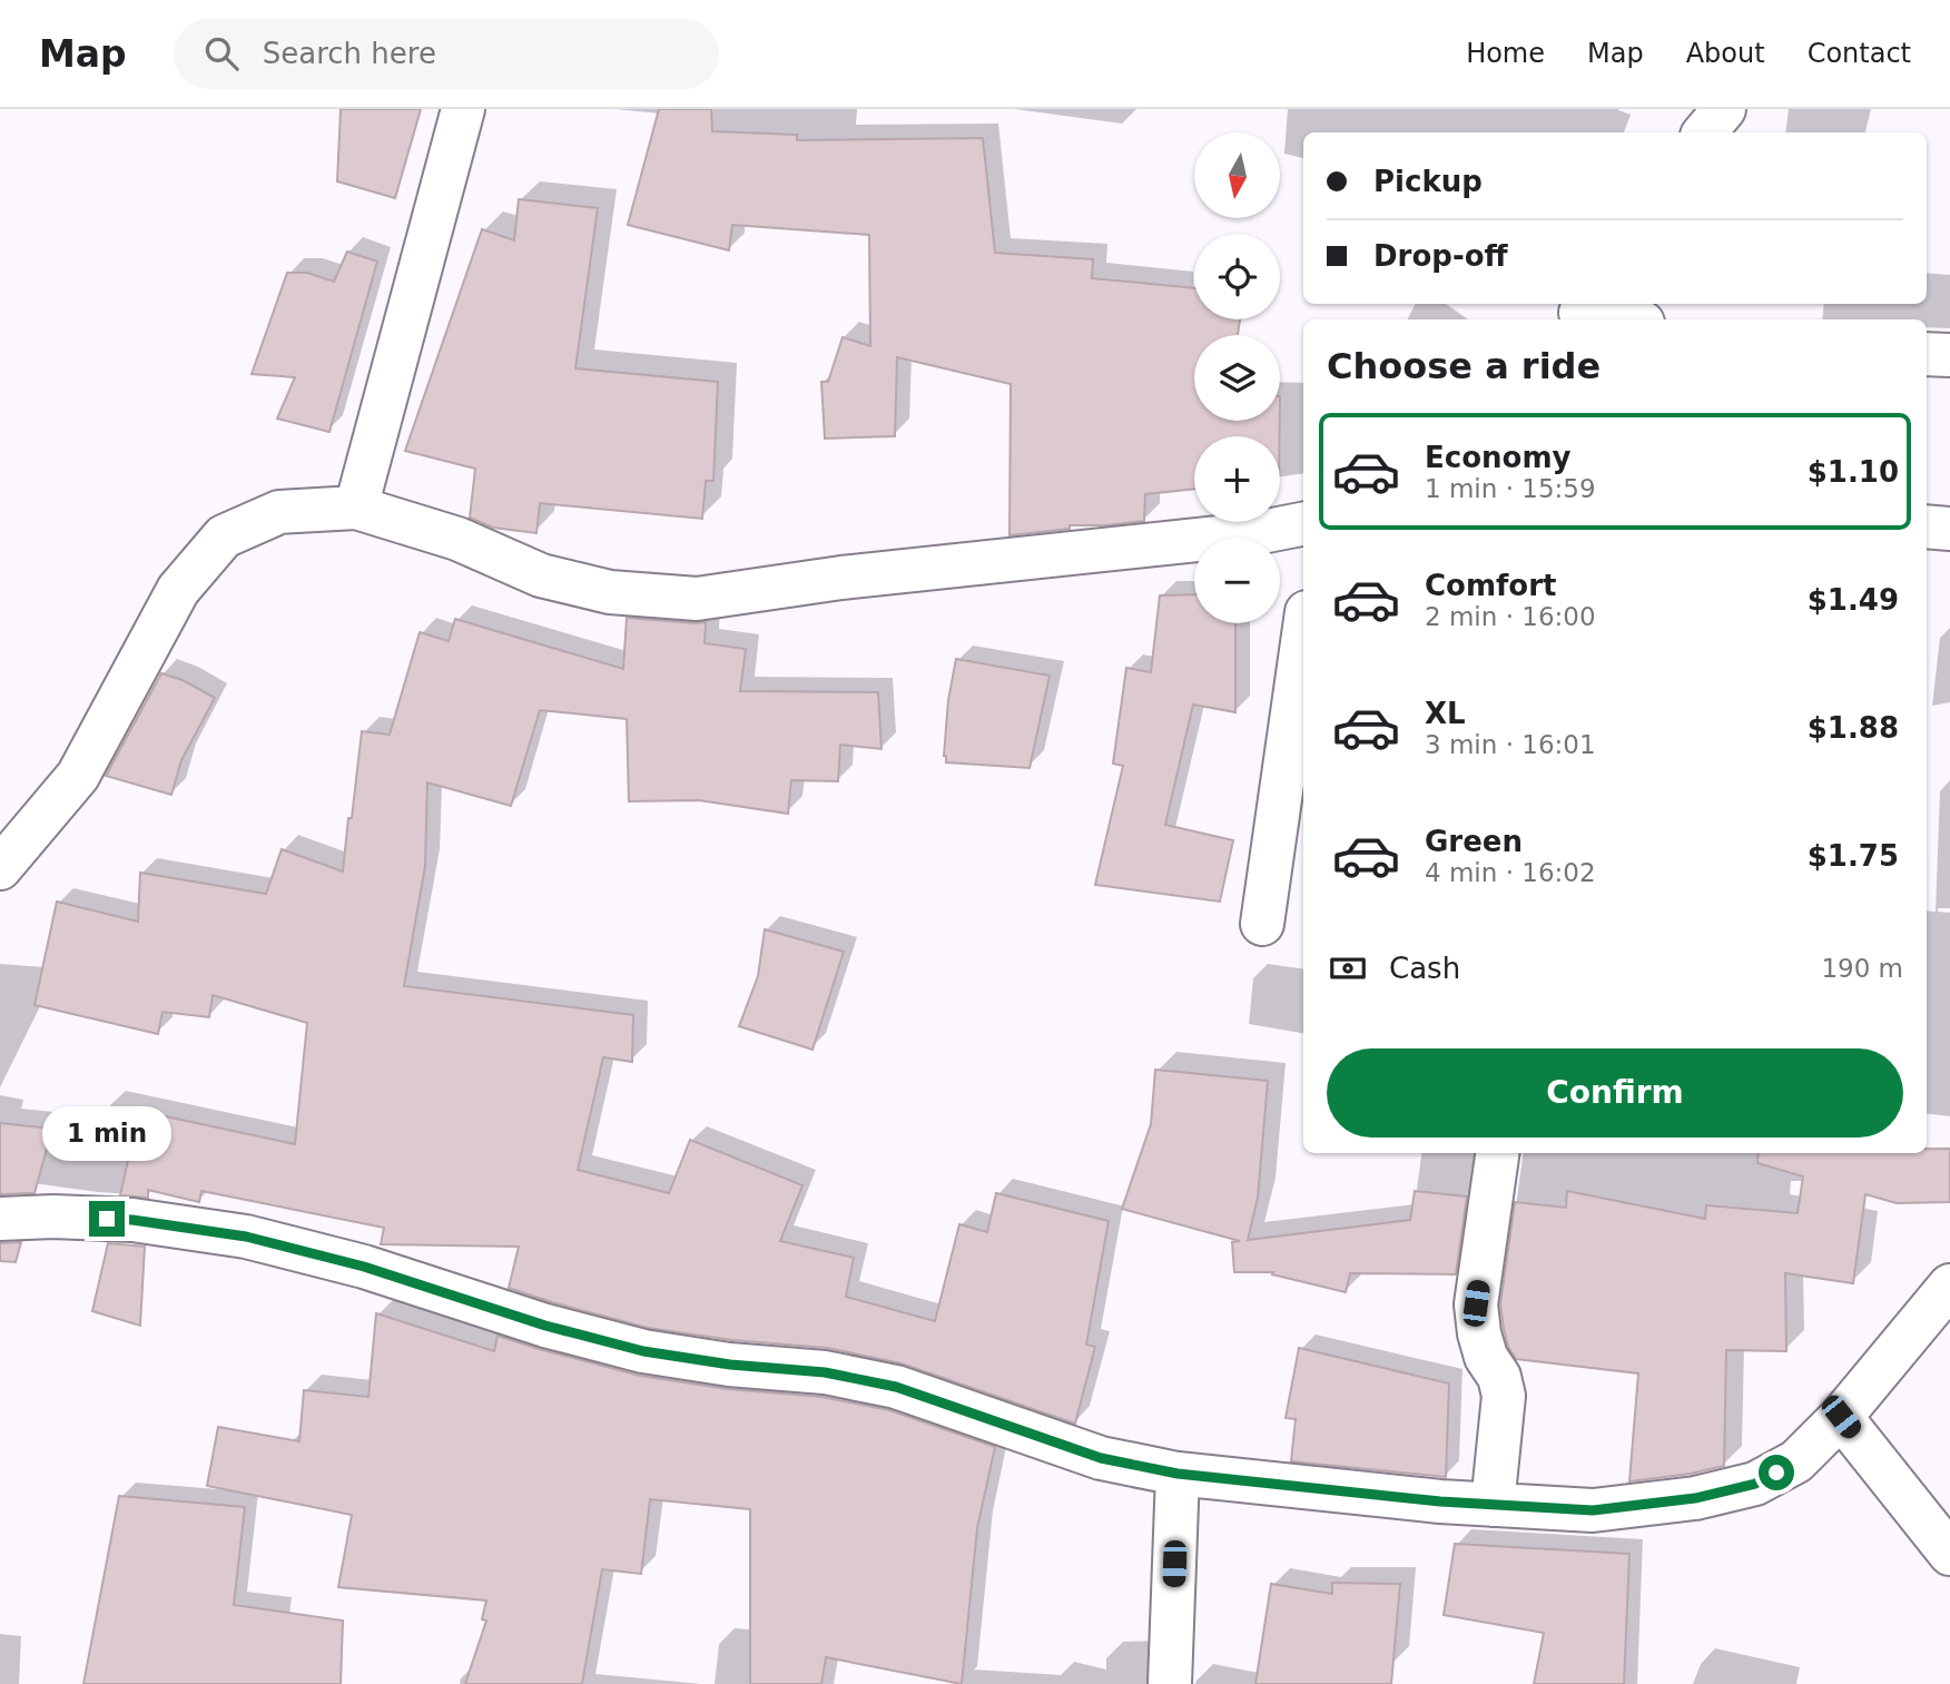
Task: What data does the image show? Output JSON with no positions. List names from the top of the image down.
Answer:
{
  "north": "bottom",
  "page": {
    "header": "Map",
    "search": "Search here",
    "nav": [
      "Home",
      "Map",
      "About",
      "Contact"
    ],
    "map_buttons": ["+", "−"],
    "banner": ["Pickup", "Drop-off"],
    "heading": "Choose a ride",
    "list": [
      {
        "name": "Economy",
        "note": "1 min · 15:59",
        "value": "$1.10"
      },
      {
        "name": "Comfort",
        "note": "2 min · 16:00",
        "value": "$1.49"
      },
      {
        "name": "XL",
        "note": "3 min · 16:01",
        "value": "$1.88"
      },
      {
        "name": "Green",
        "note": "4 min · 16:02",
        "value": "$1.75"
      }
    ],
    "pay": ["Cash", "190 m"],
    "buttons": "Confirm",
    "bubble": "1 min"
  }
}
